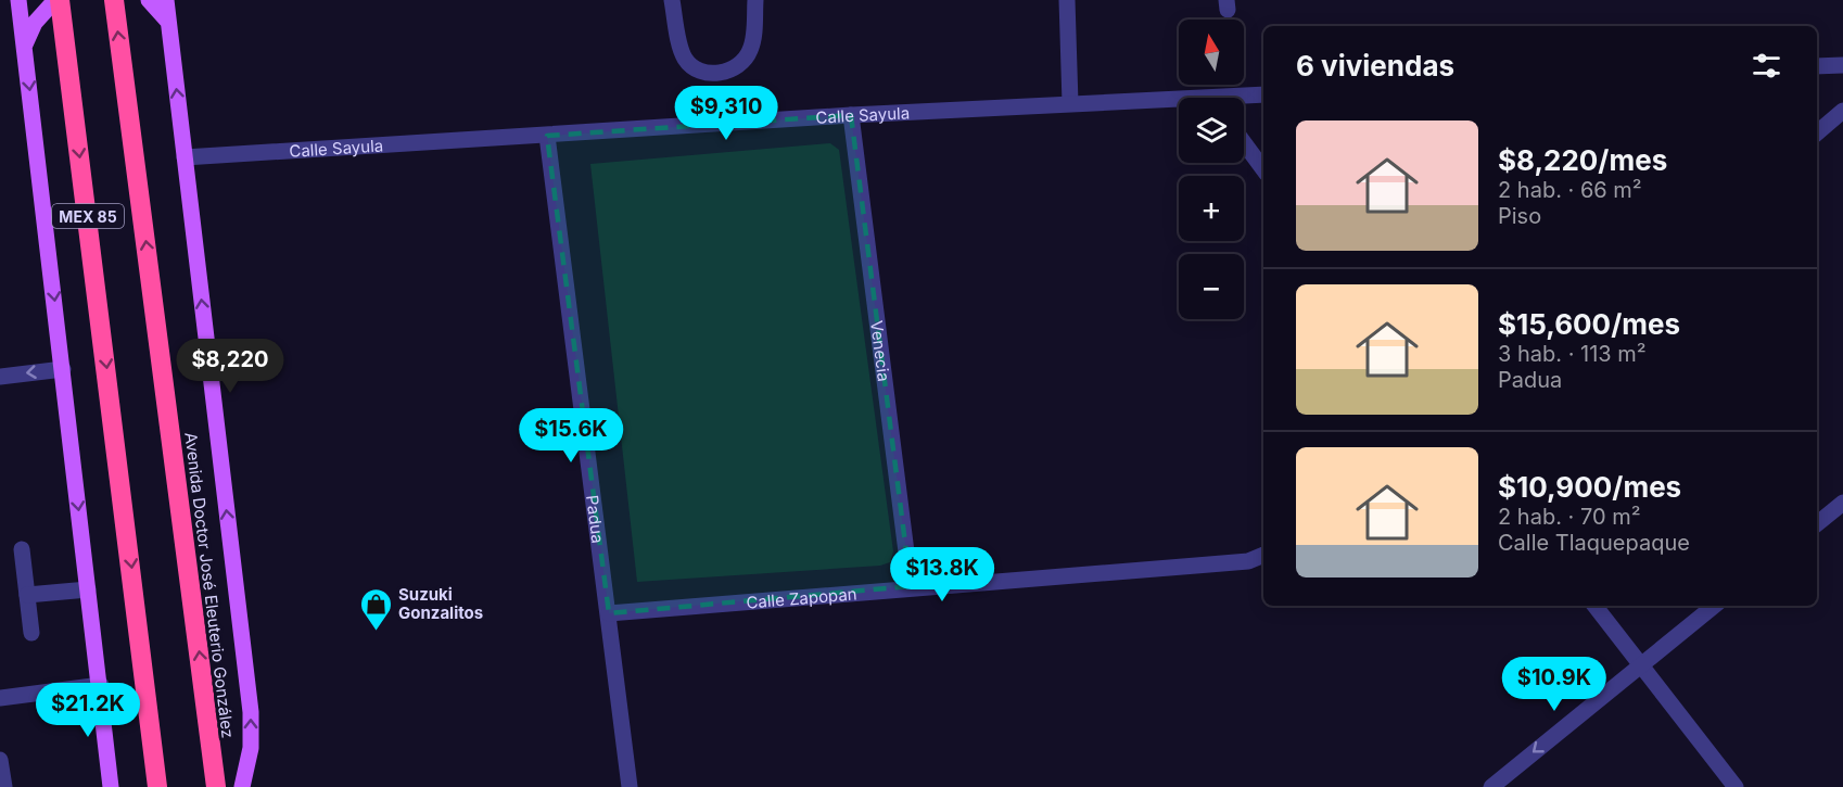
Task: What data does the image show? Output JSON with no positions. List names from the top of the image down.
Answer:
{
  "streets": {
    "highway": ["MEX 85", "Avenida Doctor José Eleuterio González"],
    "street": [
      "Calle Sayula",
      "Venecia",
      "Padua",
      "Calle Zapopan"
    ]
  },
  "crossings": [
    ["Calle Sayula", "Venecia"],
    ["Calle Sayula", "Padua"],
    ["Calle Sayula", "Avenida Doctor José Eleuterio González"],
    ["Venecia", "Calle Zapopan"],
    ["Padua", "Calle Zapopan"]
  ],
  "places": {
    "shop": ["Suzuki Gonzalitos"]
  },
  "north": "top",
  "page": {
    "map_buttons": ["+", "−"],
    "heading": "6 viviendas",
    "price": [
      "$9,310",
      "$8,220",
      "$15.6K",
      "$13.8K",
      "$10.9K",
      "$21.2K"
    ],
    "list": [
      {
        "name": "$8,220/mes",
        "note": "2 hab. · 66 m² · Piso"
      },
      {
        "name": "$15,600/mes",
        "note": "3 hab. · 113 m² · Padua"
      },
      {
        "name": "$10,900/mes",
        "note": "2 hab. · 70 m² · Calle Tlaquepaque"
      }
    ]
  }
}
